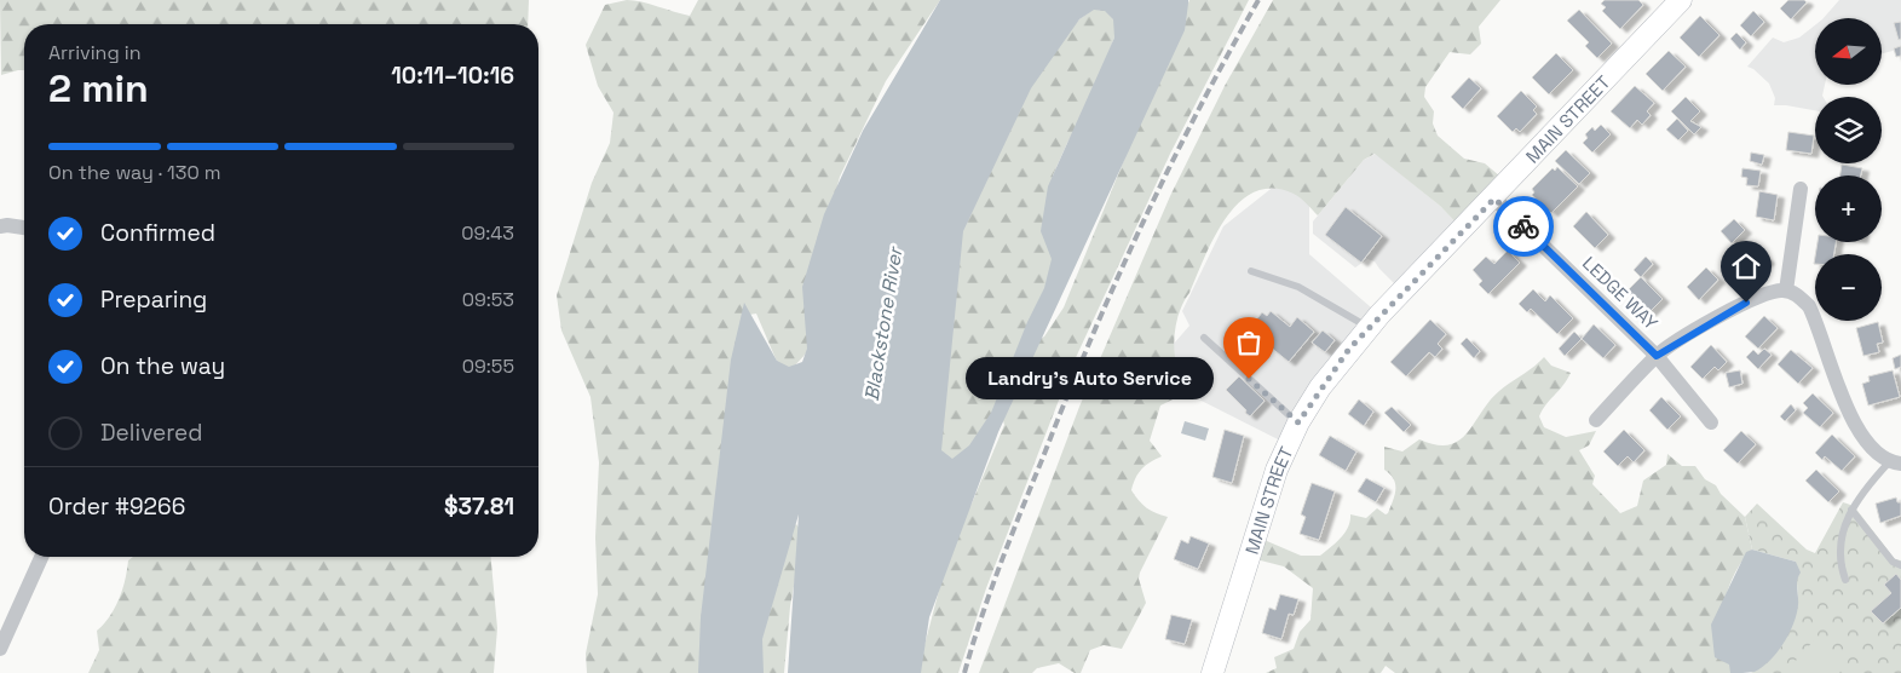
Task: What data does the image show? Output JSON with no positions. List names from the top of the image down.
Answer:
{
  "streets": {
    "street": ["MAIN STREET", "LEDGE WAY"]
  },
  "crossings": [
    ["MAIN STREET", "LEDGE WAY"]
  ],
  "water": ["Blackstone River"],
  "places": ["Landry's Auto Service"],
  "north": "left",
  "page": {
    "map_buttons": ["+", "−"],
    "heading": ["2 min", "Arriving in", "10:11–10:16"],
    "panel": ["Order #9266", "$37.81"],
    "bar": "On the way · 130 m",
    "list": [
      ["Confirmed", "09:43"],
      ["Preparing", "09:53"],
      ["On the way", "09:55"],
      "Delivered"
    ],
    "bubble": "Landry's Auto Service"
  }
}
